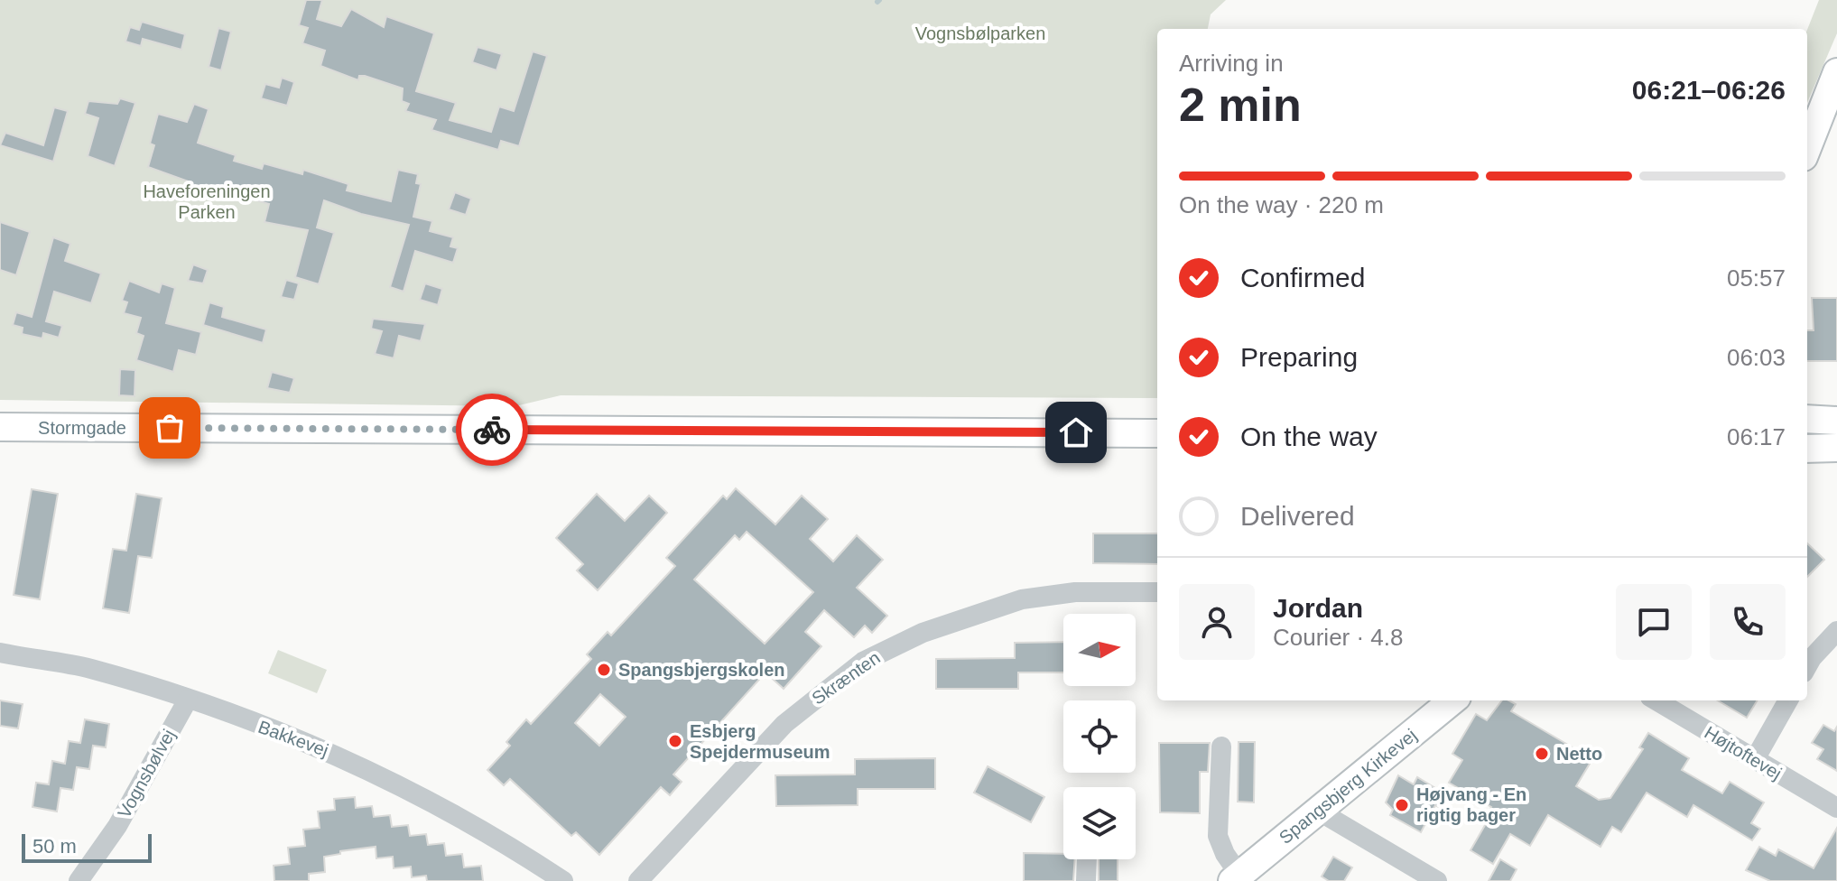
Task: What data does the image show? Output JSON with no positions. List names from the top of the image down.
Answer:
{
  "streets": {
    "street": [
      "Stormgade",
      "Skrænten",
      "Bakkevej",
      "Højtoftevej",
      "Vognsbølvej",
      "Spangsbjerg Kirkevej"
    ]
  },
  "crossings": [
    ["Bakkevej", "Vognsbølvej"]
  ],
  "parks": ["Vognsbølparken", "Haveforeningen Parken"],
  "places": [
    "Spangsbjergskolen",
    "Esbjerg Spejdermuseum",
    "Netto",
    "Højvang - En rigtig bager"
  ],
  "scale_bar": "50 m",
  "north": "right",
  "page": {
    "heading": ["2 min", "Arriving in", "06:21–06:26"],
    "panel": ["Jordan", "Courier · 4.8"],
    "bar": "On the way · 220 m",
    "list": [
      ["Confirmed", "05:57"],
      ["Preparing", "06:03"],
      ["On the way", "06:17"],
      "Delivered"
    ],
    "scale": "50 m"
  }
}
